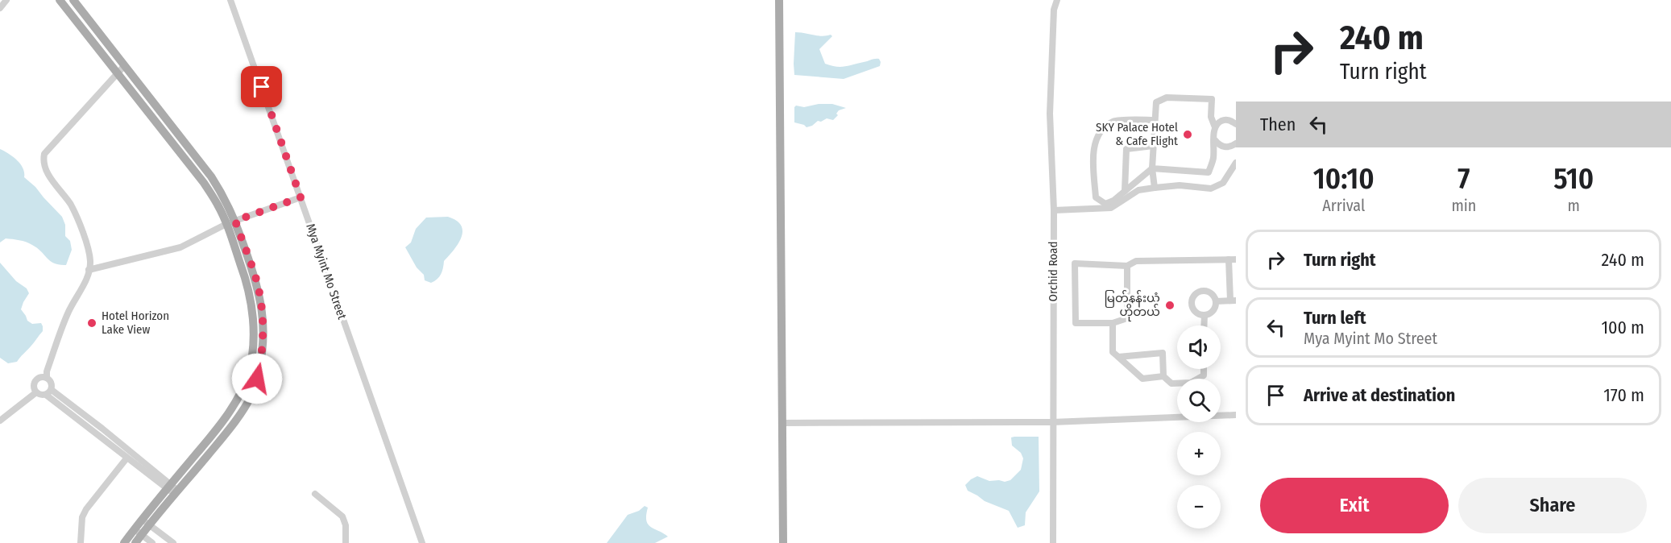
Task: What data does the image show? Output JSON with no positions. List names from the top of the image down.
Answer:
{
  "streets": {
    "street": ["Mya Myint Mo Street", "Orchid Road"]
  },
  "places": ["SKY Palace Hotel & Cafe Flight", "မြတ်နန်းယုံ ဟိုတယ်", "Hotel Horizon Lake View"],
  "page": {
    "turn": ["240 m", "Turn right"],
    "then": "Then",
    "eta": [
      "10:10",
      "Arrival",
      "7",
      "min",
      "510",
      "m"
    ],
    "list": [
      {
        "name": "Turn right",
        "value": "240 m"
      },
      {
        "name": "Turn left",
        "note": "Mya Myint Mo Street",
        "value": "100 m"
      },
      {
        "name": "Arrive at destination",
        "value": "170 m"
      }
    ],
    "map_buttons": ["+", "−"],
    "buttons": ["Exit", "Share"]
  }
}
